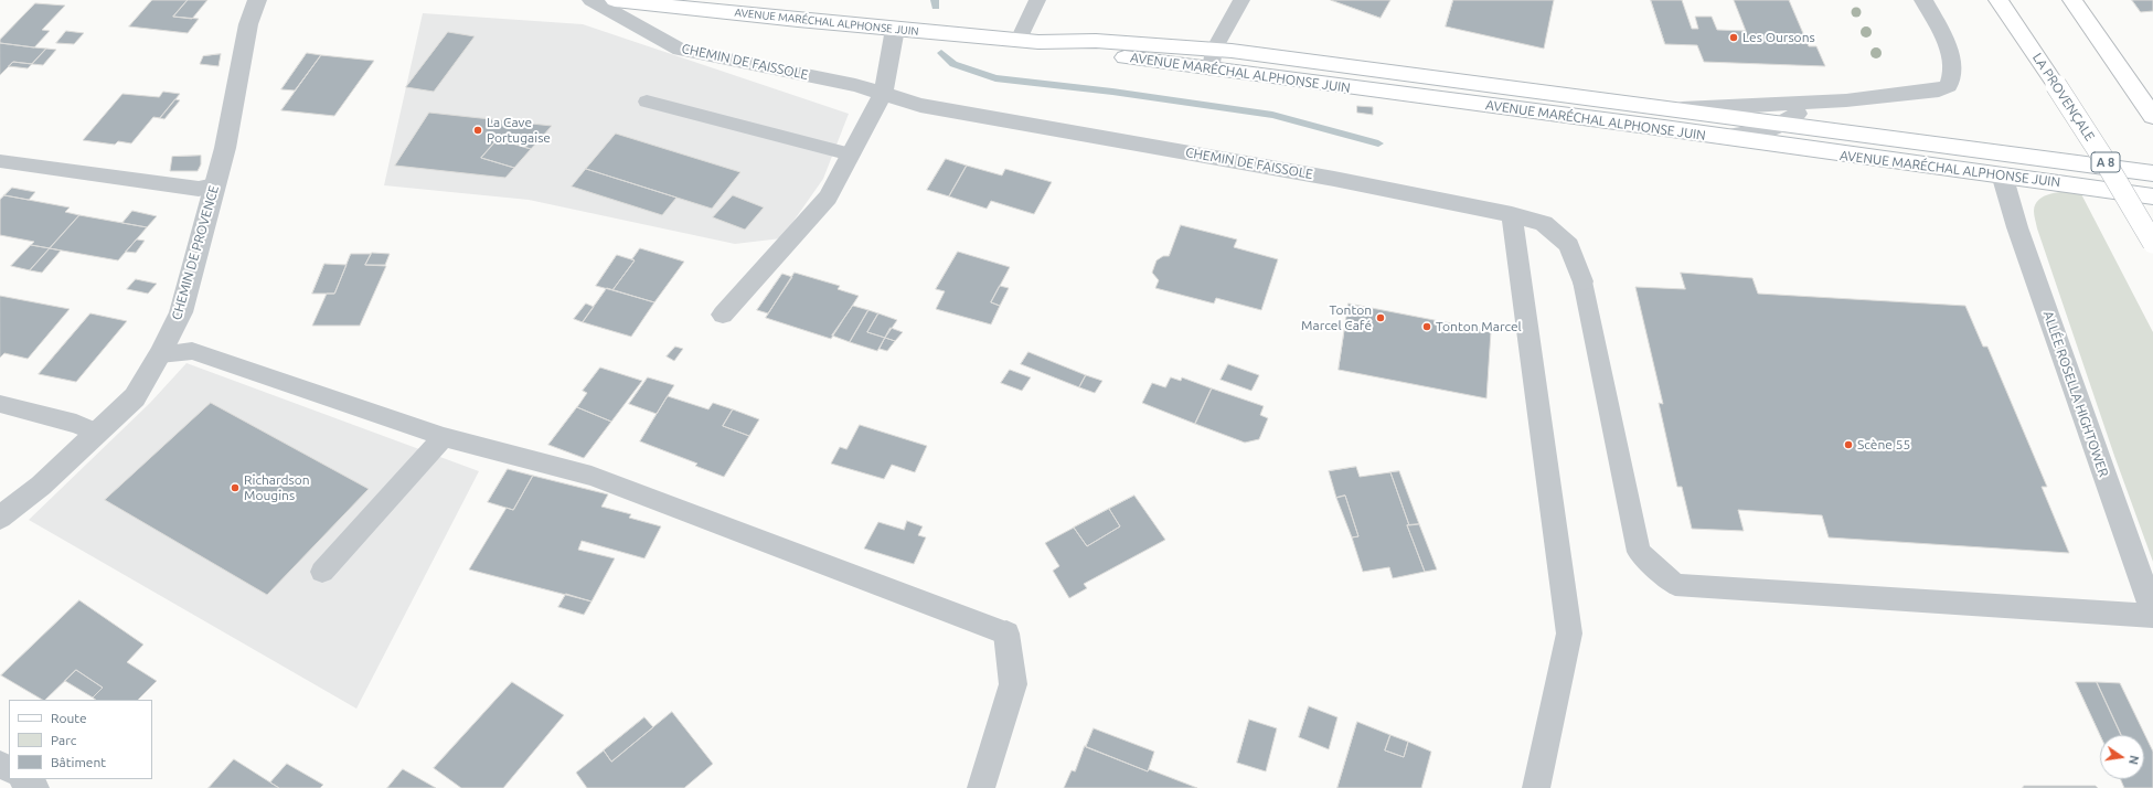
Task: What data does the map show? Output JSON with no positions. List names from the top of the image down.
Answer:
{
  "streets": {
    "main road": ["AVENUE MARÉCHAL ALPHONSE JUIN", "LA PROVENÇALE", "A 8"],
    "street": ["CHEMIN DE FAISSOLE", "CHEMIN DE PROVENCE", "ALLÉE ROSELLA HIGHTOWER"]
  },
  "crossings": [
    ["AVENUE MARÉCHAL ALPHONSE JUIN", "ALLÉE ROSELLA HIGHTOWER"]
  ],
  "places": [
    "Les Oursons",
    "La Cave Portugaise",
    "Tonton Marcel Café",
    "Tonton Marcel",
    "Scène 55",
    "Richardson Mougins"
  ],
  "legend": ["Route", "Parc", "Bâtiment"],
  "north": "right"
}
